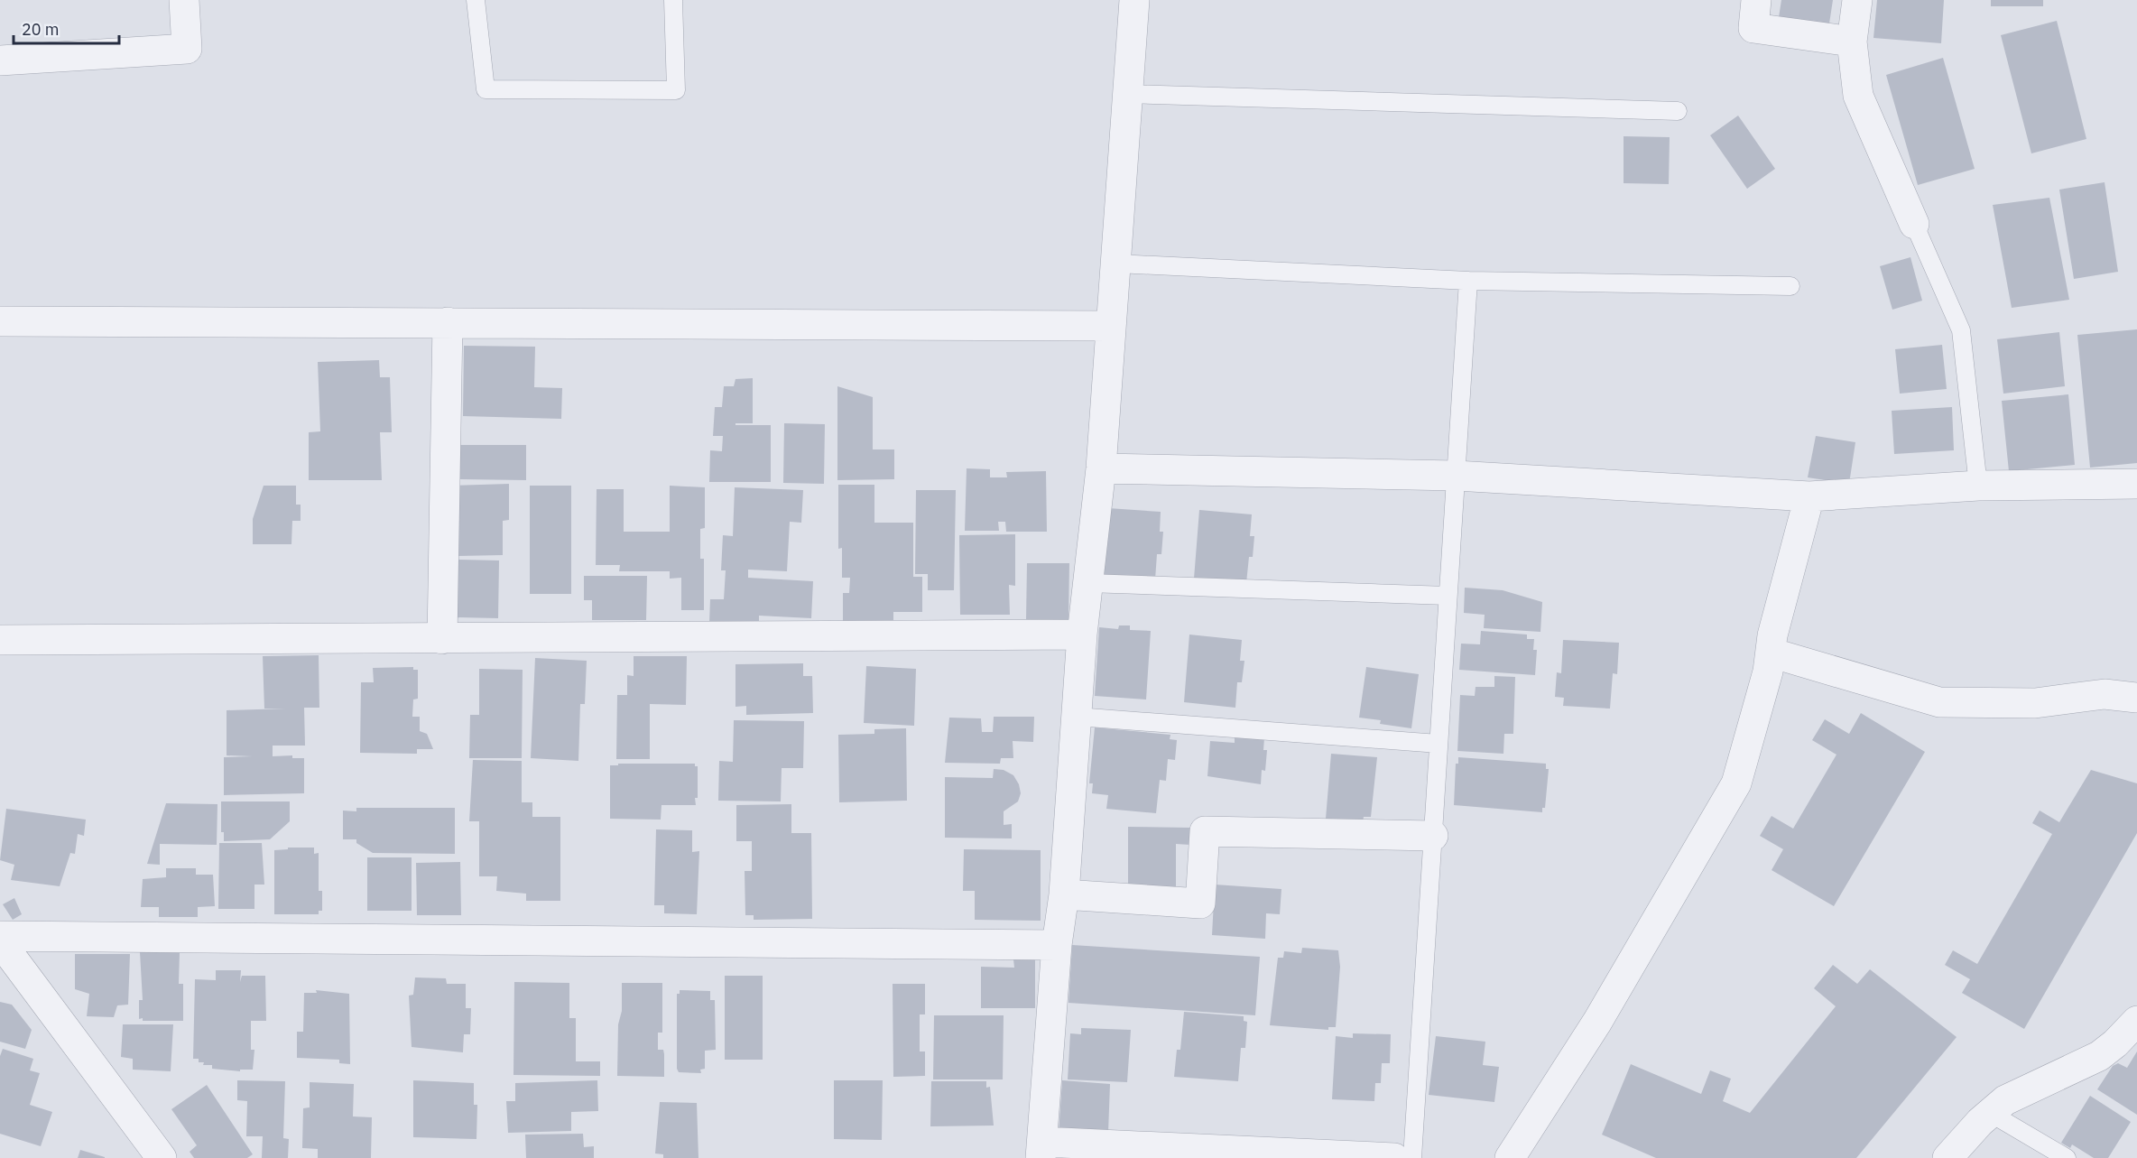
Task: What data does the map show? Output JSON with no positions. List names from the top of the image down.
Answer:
{
  "scale_bar": "20 m"
}
